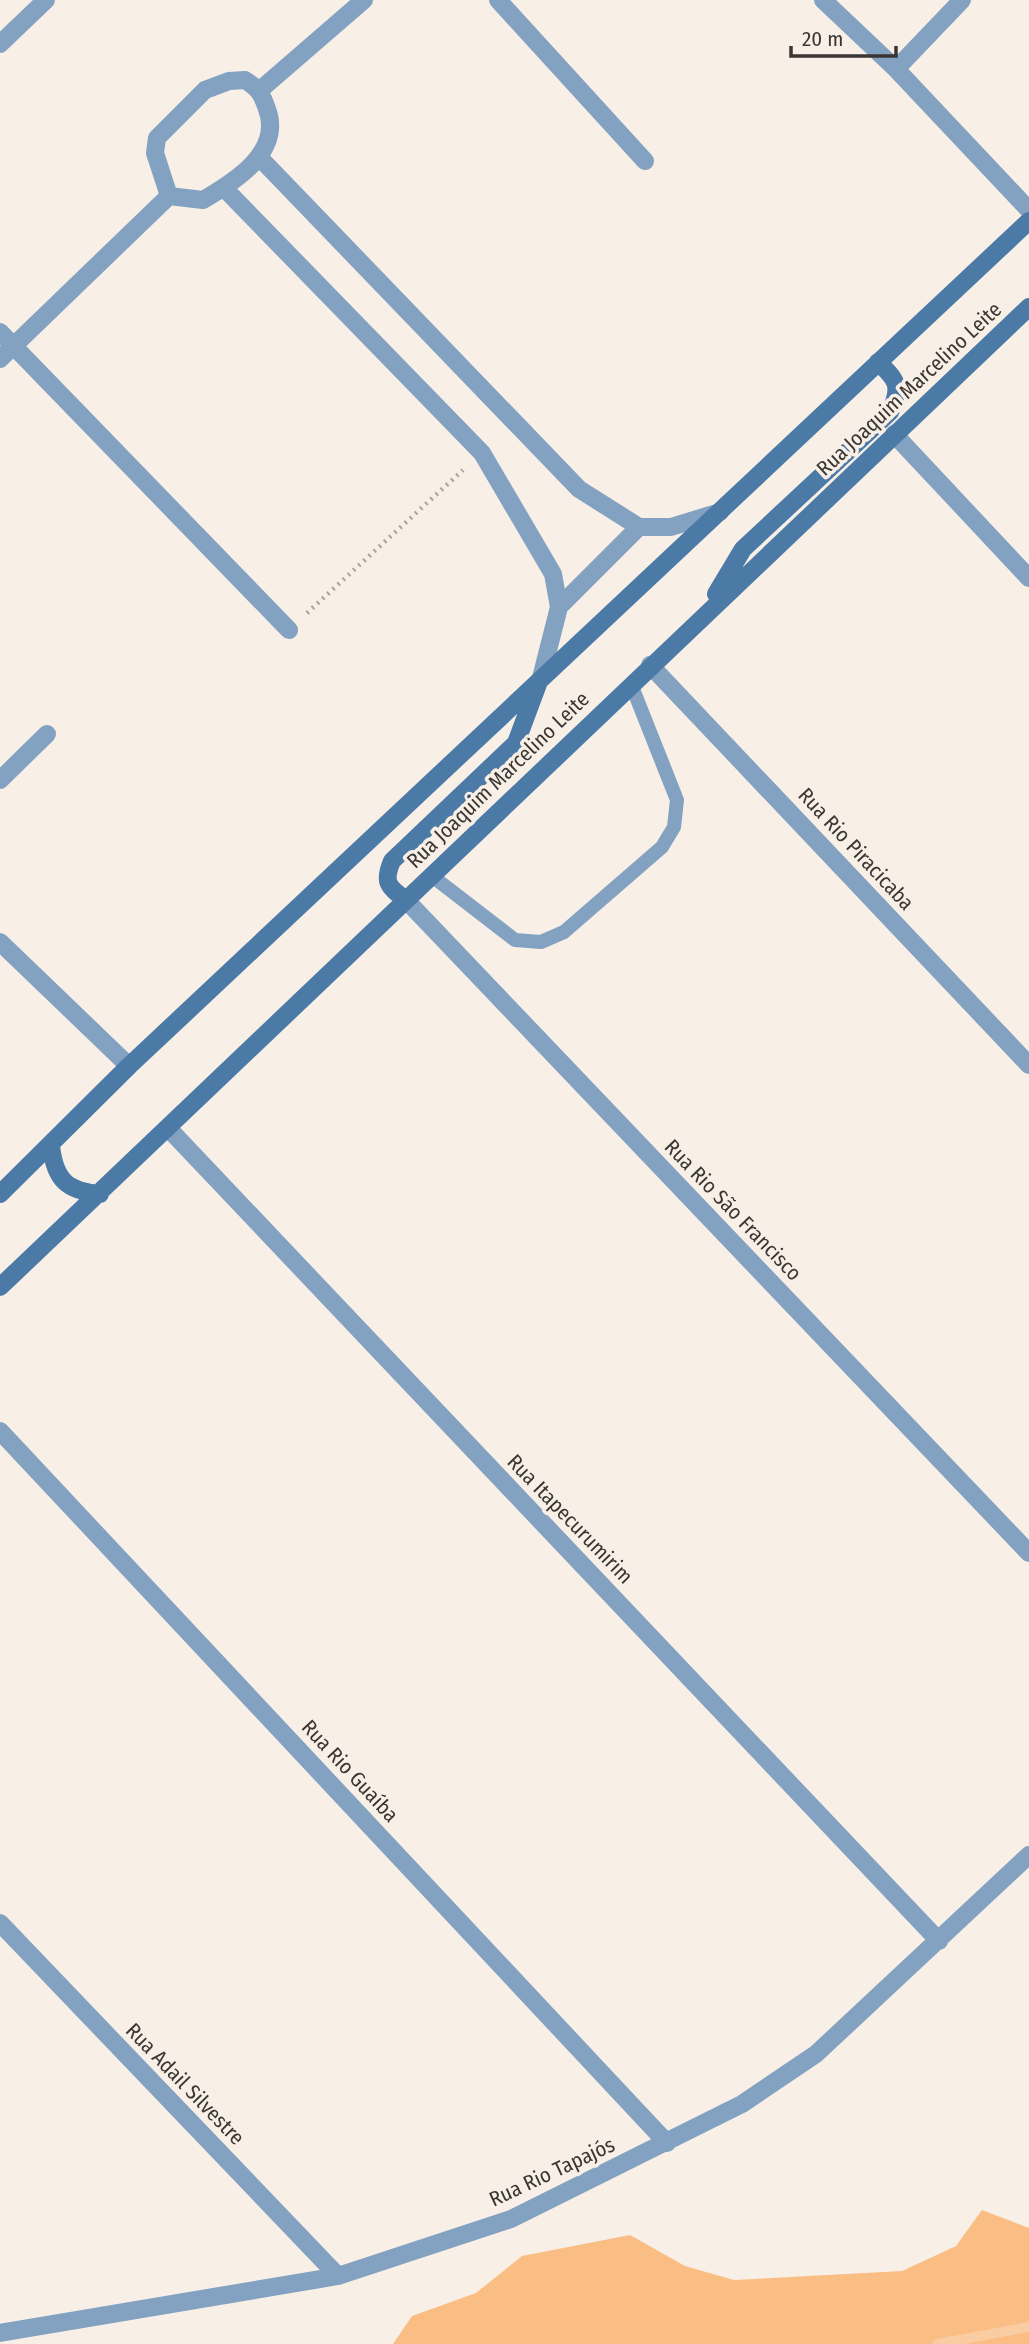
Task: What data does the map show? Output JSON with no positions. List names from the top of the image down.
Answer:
{
  "streets": {
    "main road": ["Rua Joaquim Marcelino Leite"],
    "street": [
      "Rua Rio Piracicaba",
      "Rua Rio São Francisco",
      "Rua Itapecurumirim",
      "Rua Rio Guaíba",
      "Rua Adail Silvestre",
      "Rua Rio Tapajós"
    ]
  },
  "crossings": [
    ["Rua Joaquim Marcelino Leite", "Rua Rio Piracicaba"],
    ["Rua Joaquim Marcelino Leite", "Rua Rio São Francisco"],
    ["Rua Joaquim Marcelino Leite", "Rua Itapecurumirim"],
    ["Rua Itapecurumirim", "Rua Rio Tapajós"],
    ["Rua Rio Guaíba", "Rua Rio Tapajós"],
    ["Rua Adail Silvestre", "Rua Rio Tapajós"]
  ],
  "scale_bar": "20 m"
}
